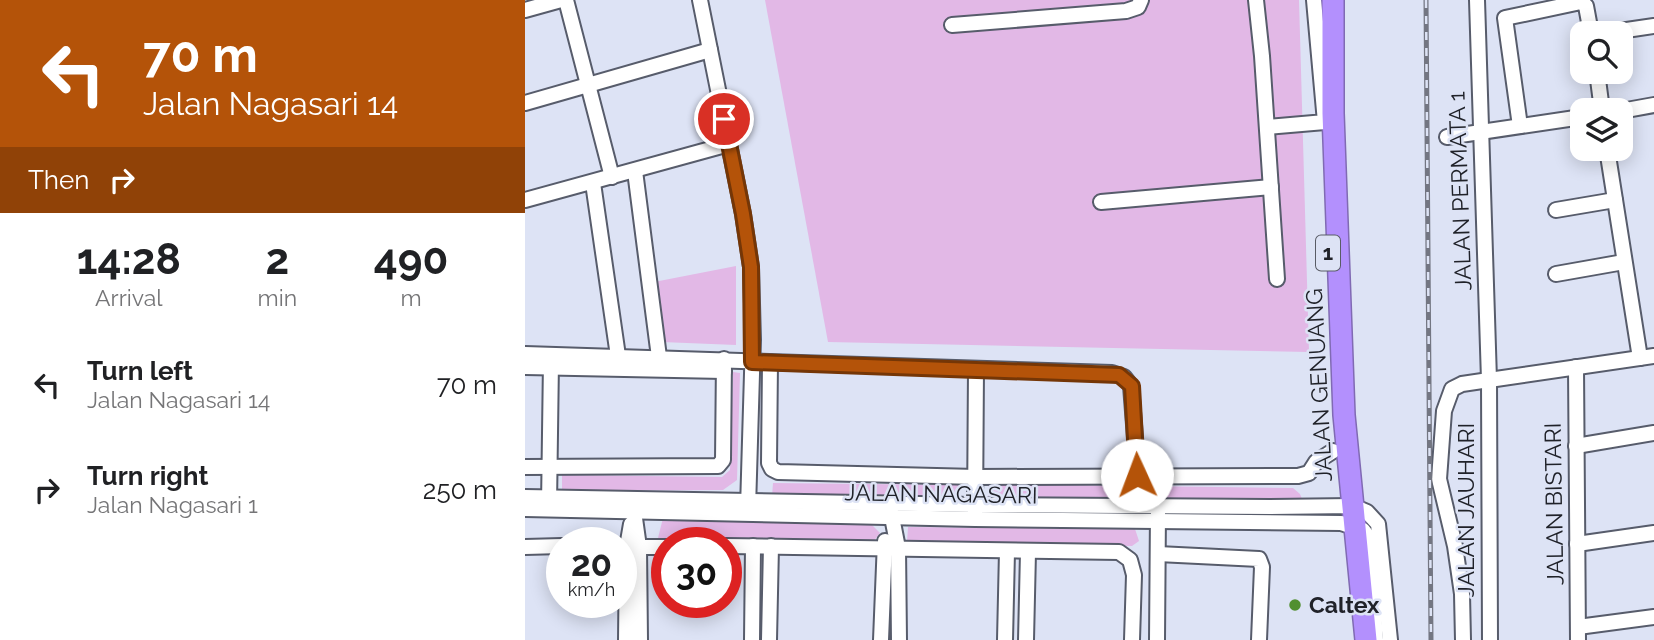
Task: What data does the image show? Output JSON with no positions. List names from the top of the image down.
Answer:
{
  "streets": {
    "highway": ["1", "JALAN GENUANG"],
    "street": [
      "JALAN PERMATA 1",
      "JALAN NAGASARI",
      "JALAN BISTARI",
      "JALAN JAUHARI"
    ]
  },
  "crossings": [
    ["JALAN PERMATA 1", "JALAN JAUHARI"],
    ["JALAN GENUANG", "JALAN NAGASARI"]
  ],
  "places": ["Caltex"],
  "page": {
    "turn": ["70 m", "Jalan Nagasari 14"],
    "then": "Then",
    "eta": [
      "14:28",
      "Arrival",
      "2",
      "min",
      "490",
      "m"
    ],
    "list": [
      {
        "name": "Turn left",
        "note": "Jalan Nagasari 14",
        "value": "70 m"
      },
      {
        "name": "Turn right",
        "note": "Jalan Nagasari 1",
        "value": "250 m"
      }
    ],
    "speed": "20 km/h",
    "limit": "30"
  }
}
